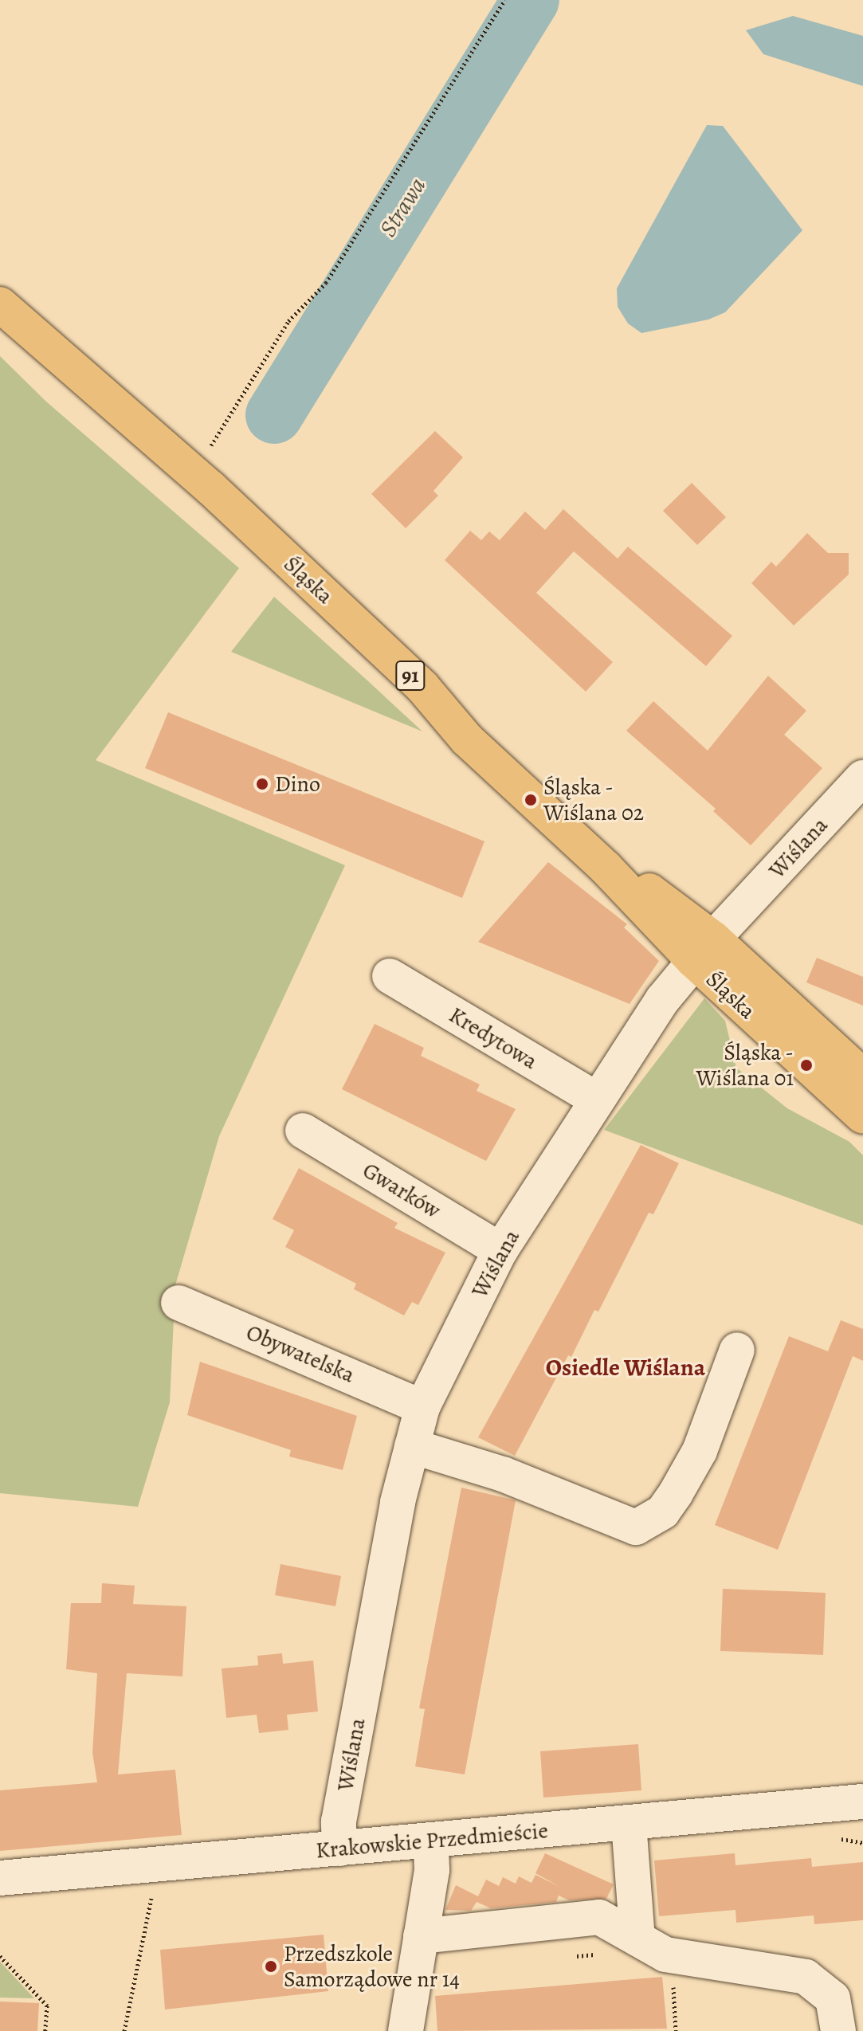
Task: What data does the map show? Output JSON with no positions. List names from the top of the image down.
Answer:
{
  "streets": {
    "main road": ["Śląska", "91"],
    "street": [
      "Wiślana",
      "Kredytowa",
      "Gwarków",
      "Obywatelska",
      "Krakowskie Przedmieście"
    ]
  },
  "crossings": [
    ["Śląska", "Wiślana"],
    ["Wiślana", "Kredytowa"],
    ["Wiślana", "Gwarków"],
    ["Wiślana", "Obywatelska"],
    ["Wiślana", "Krakowskie Przedmieście"]
  ],
  "districts": ["Osiedle Wiślana"],
  "water": ["Strawa"],
  "places": [
    "Dino",
    "Śląska - Wiślana 02",
    "Śląska - Wiślana 01",
    "Przedszkole Samorządowe nr 14"
  ]
}
